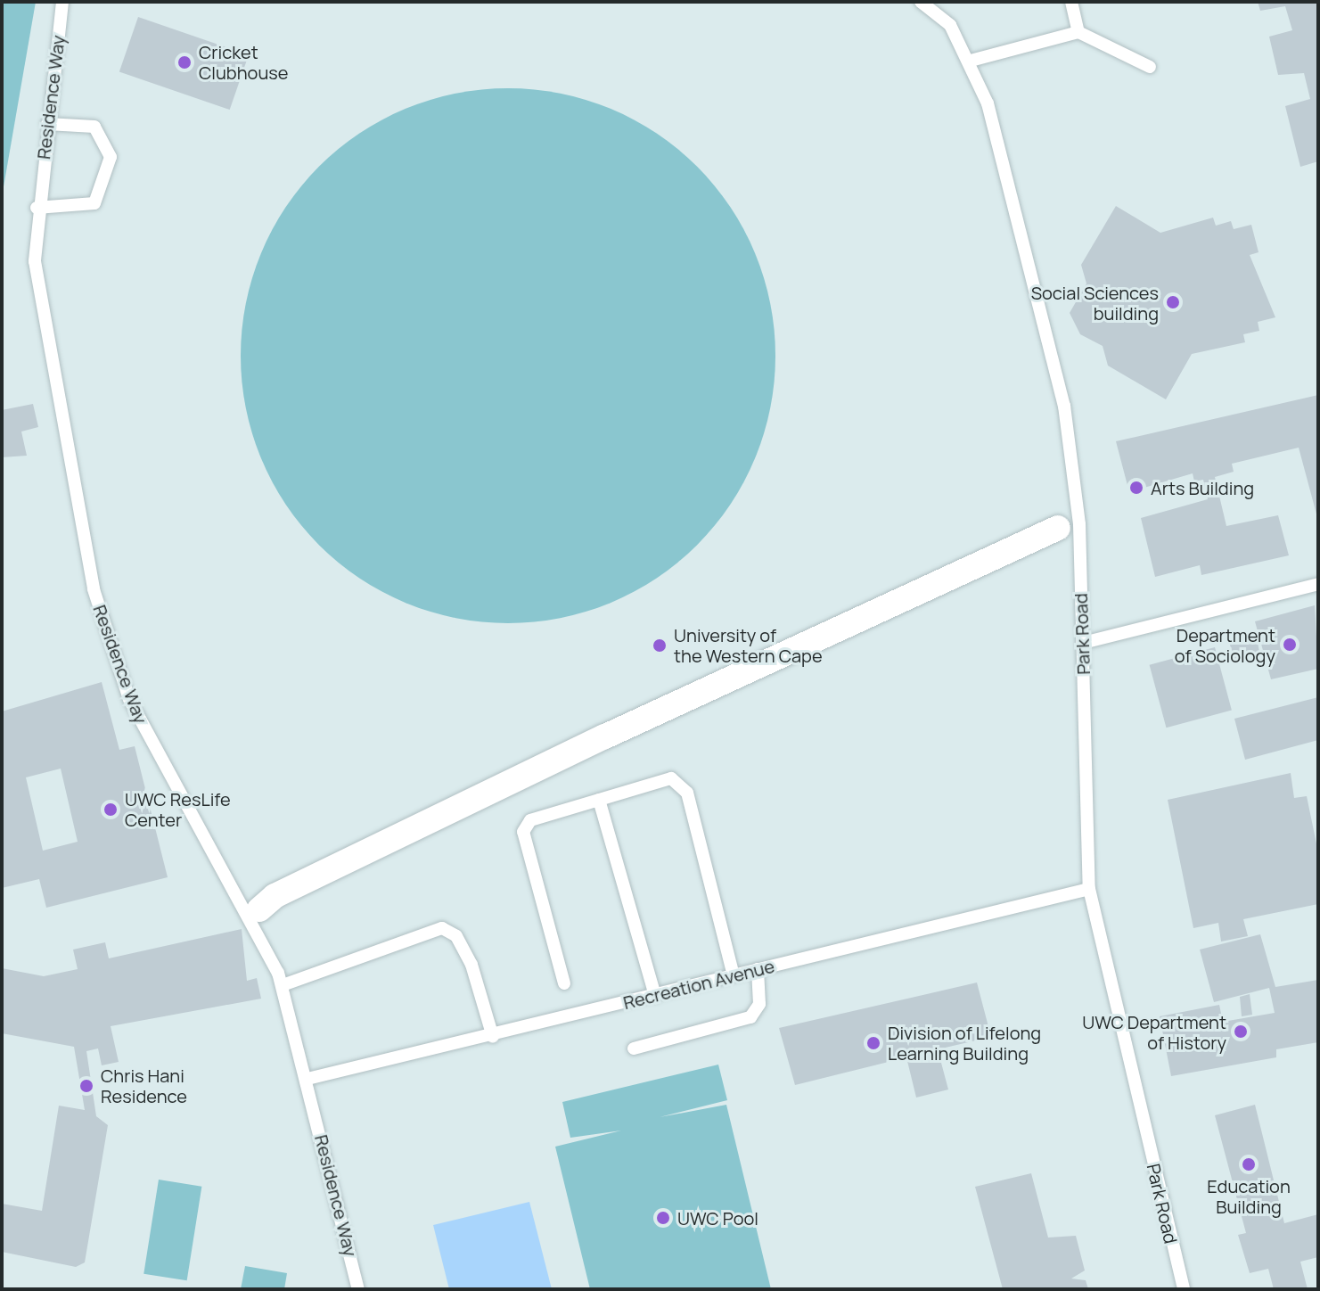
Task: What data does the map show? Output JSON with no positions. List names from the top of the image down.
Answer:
{
  "streets": {
    "lane": ["Residence Way", "Park Road", "Recreation Avenue"]
  },
  "crossings": [
    ["Residence Way", "Recreation Avenue"],
    ["Park Road", "Recreation Avenue"]
  ],
  "places": [
    "Cricket Clubhouse",
    "Social Sciences building",
    "Arts Building",
    "Department of Sociology",
    "University of the Western Cape",
    "UWC ResLife Center",
    "UWC Department of History",
    "Division of Lifelong Learning Building",
    "Chris Hani Residence",
    "Education Building",
    "UWC Pool"
  ]
}
